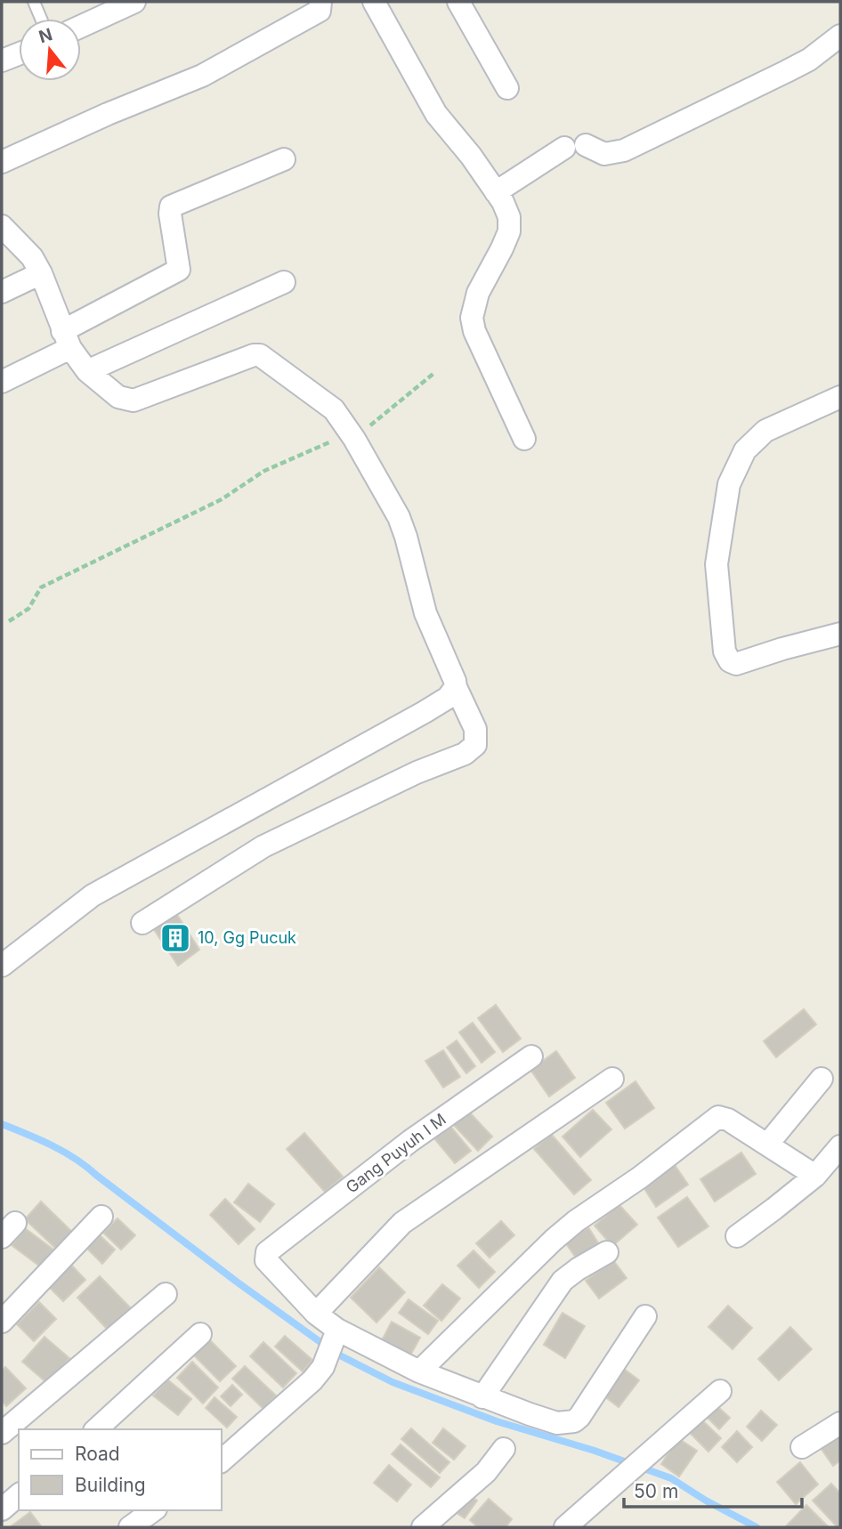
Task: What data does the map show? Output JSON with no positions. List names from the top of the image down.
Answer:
{
  "streets": {
    "street": ["Gang Puyuh I M"]
  },
  "places": {
    "building": ["10, Gg Pucuk"]
  },
  "legend": ["Road", "Building"],
  "scale_bar": "50 m",
  "north": "top"
}
